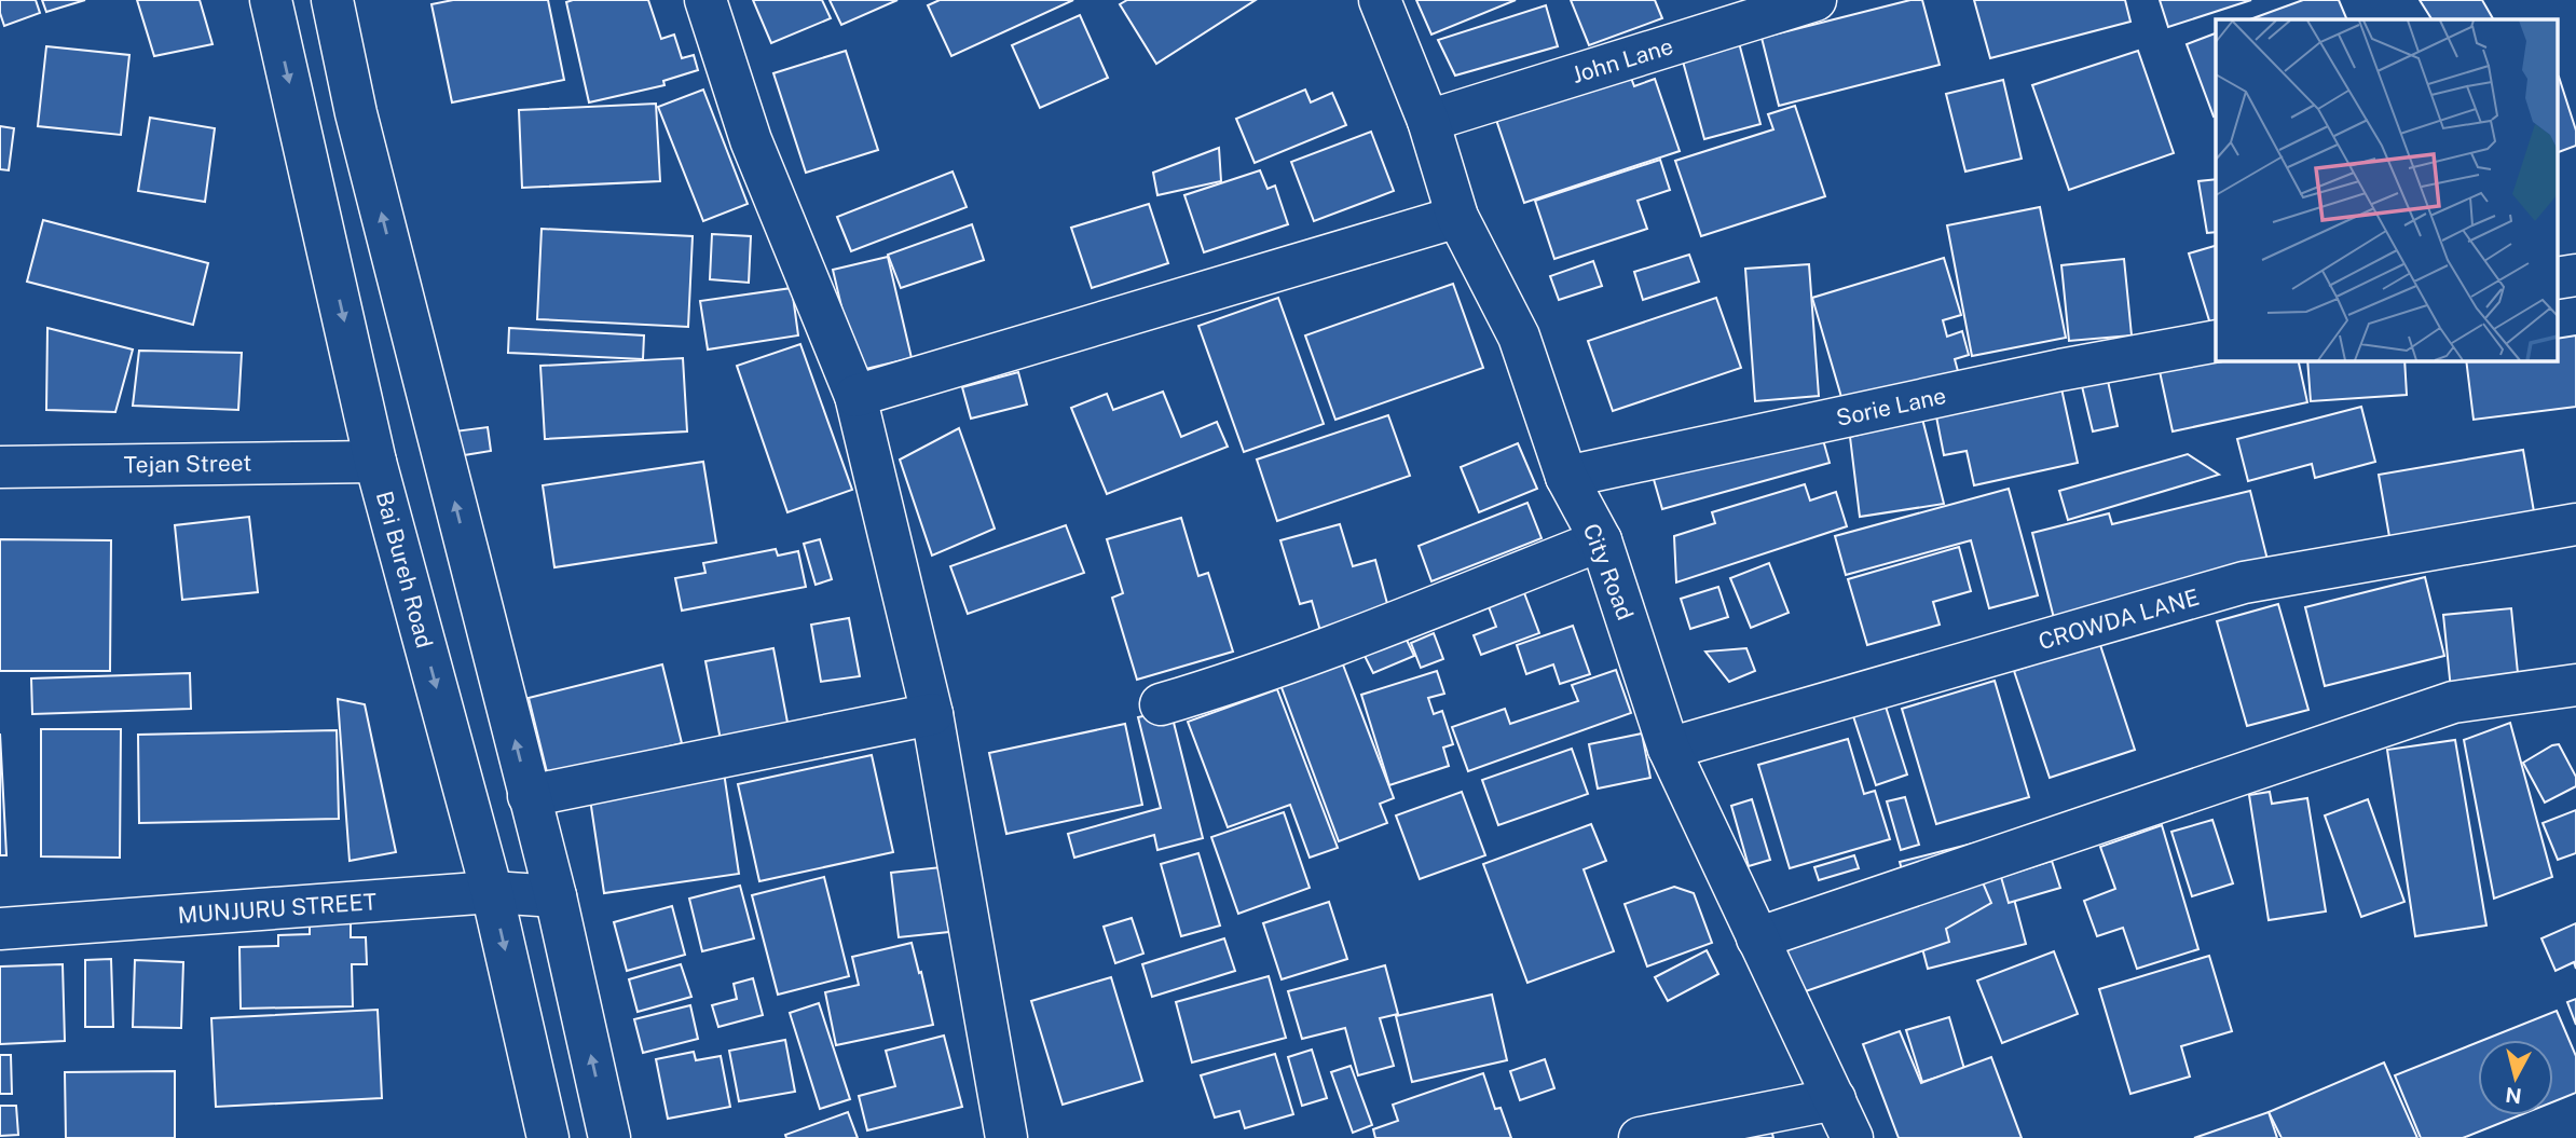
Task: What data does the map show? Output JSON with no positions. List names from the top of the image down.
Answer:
{
  "streets": {
    "main road": [
      "John Lane",
      "Sorie Lane",
      "Tejan Street",
      "Bai Bureh Road",
      "City Road",
      "CROWDA LANE",
      "MUNJURU STREET"
    ]
  },
  "crossings": [
    ["John Lane", "City Road"],
    ["Sorie Lane", "City Road"],
    ["Tejan Street", "Bai Bureh Road"],
    ["Bai Bureh Road", "MUNJURU STREET"],
    ["City Road", "CROWDA LANE"]
  ],
  "north": "bottom"
}
